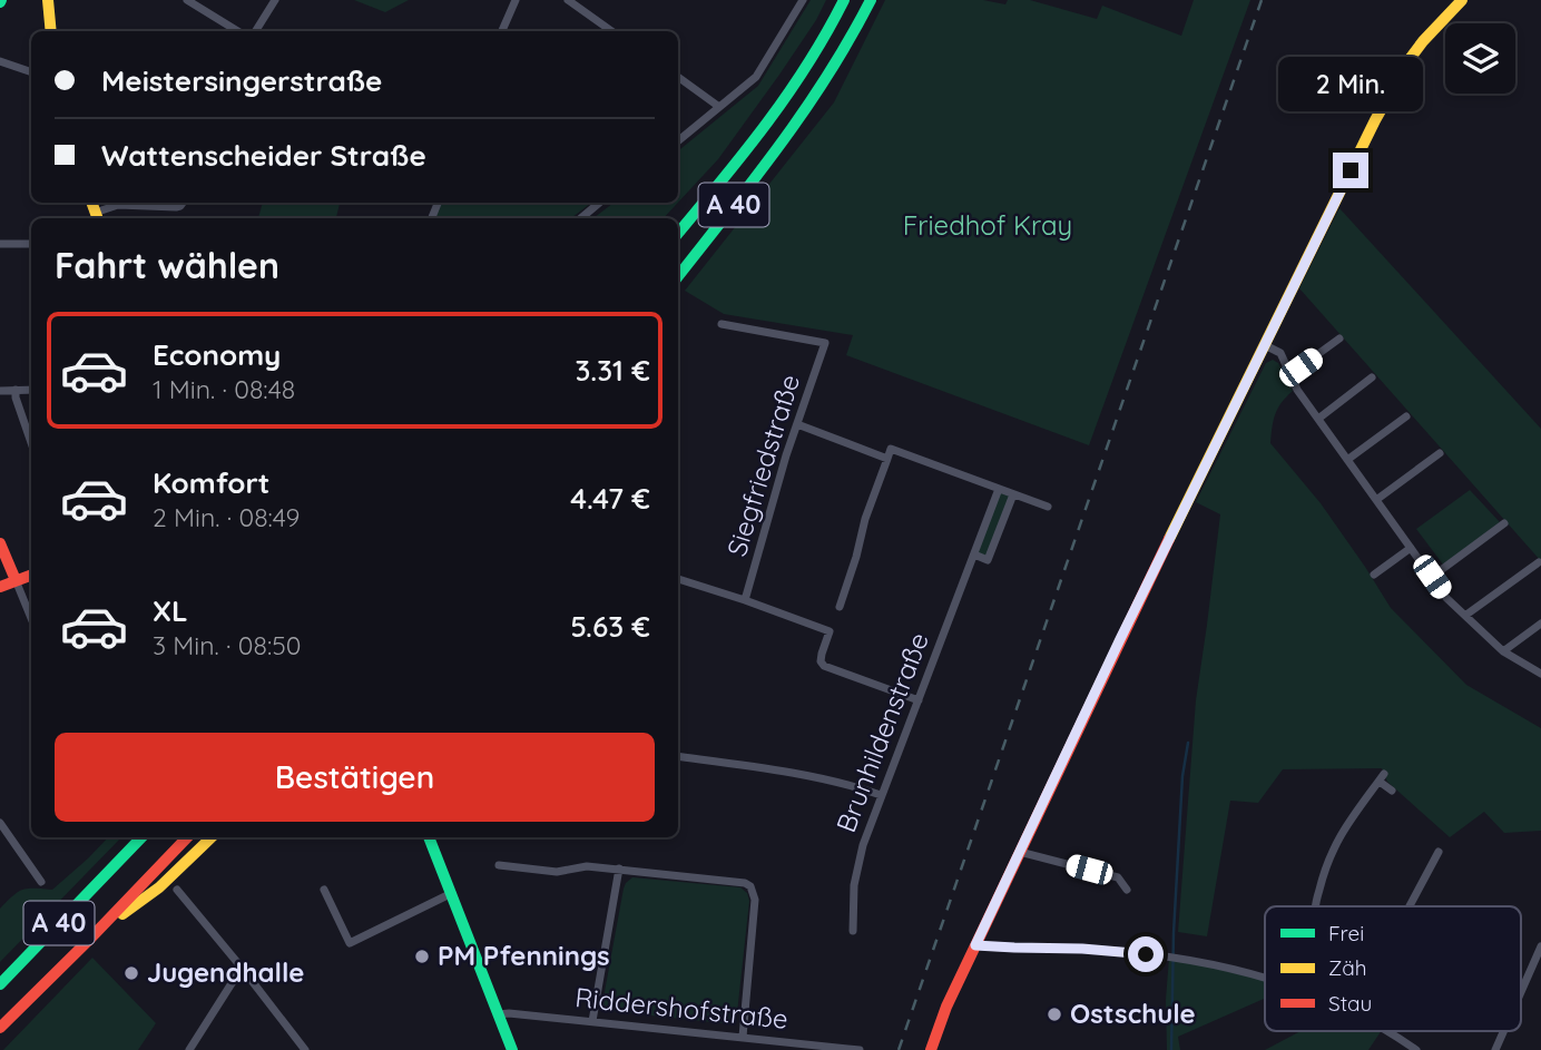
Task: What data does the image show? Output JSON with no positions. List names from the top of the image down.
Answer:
{
  "streets": {
    "main road": ["A 40"],
    "street": ["Siegfriedstraße", "Brunhildenstraße", "Riddershofstraße"]
  },
  "parks": ["Friedhof Kray"],
  "places": ["PM Pfennings", "Jugendhalle", "Ostschule"],
  "legend": ["Frei", "Zäh", "Stau"],
  "page": {
    "banner": ["Meistersingerstraße", "Wattenscheider Straße"],
    "bubble": "2 Min.",
    "heading": "Fahrt wählen",
    "list": [
      {
        "name": "Economy",
        "note": "1 Min. · 08:48",
        "value": "3.31 €"
      },
      {
        "name": "Komfort",
        "note": "2 Min. · 08:49",
        "value": "4.47 €"
      },
      {
        "name": "XL",
        "note": "3 Min. · 08:50",
        "value": "5.63 €"
      }
    ],
    "buttons": "Bestätigen"
  }
}
